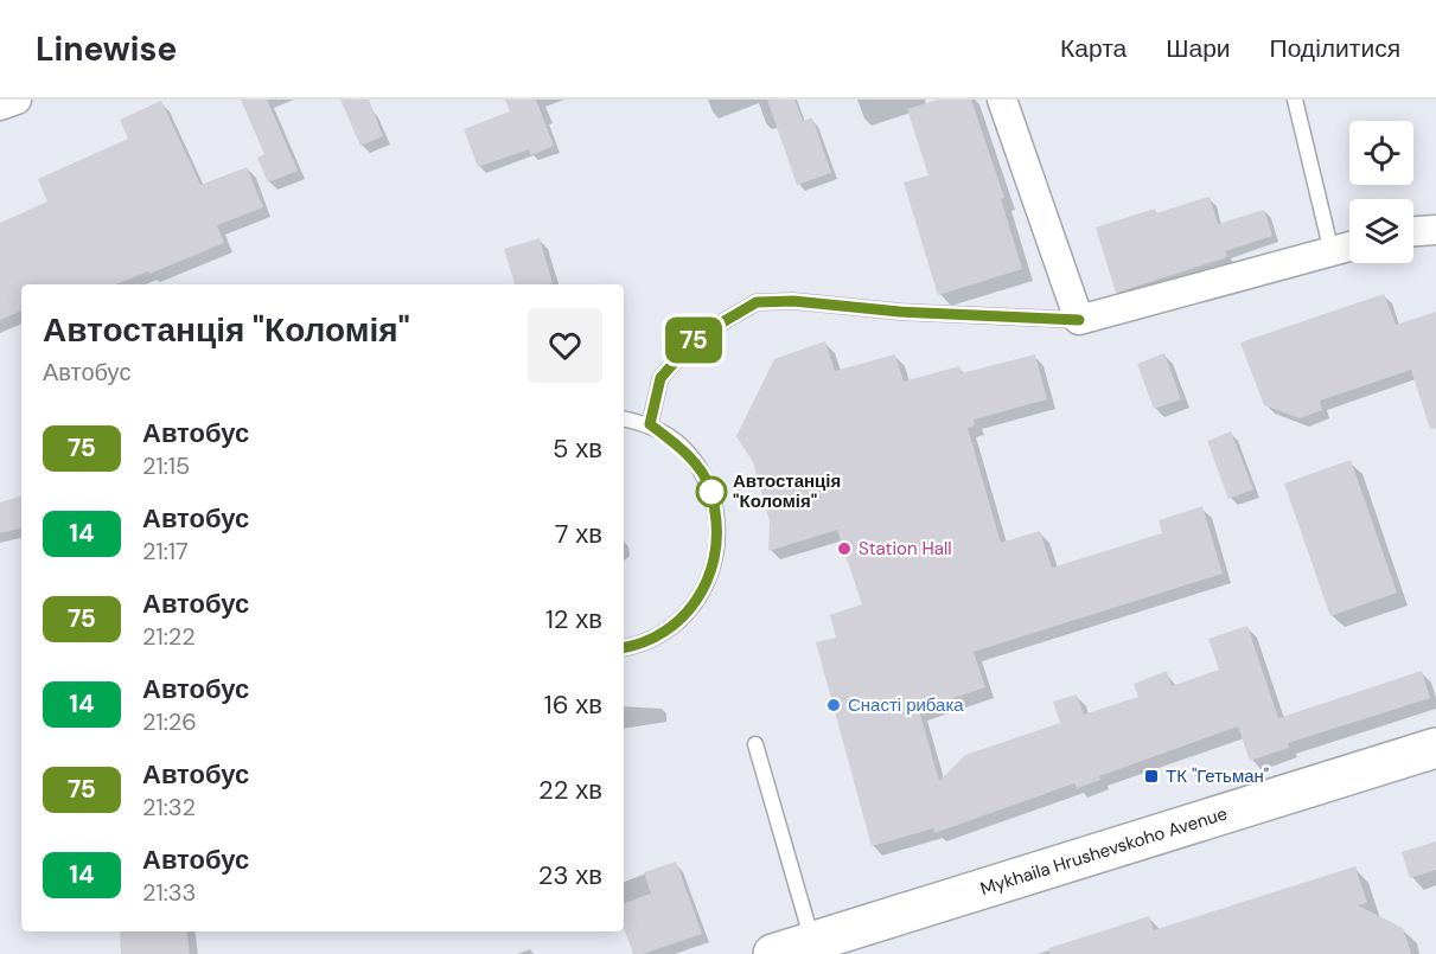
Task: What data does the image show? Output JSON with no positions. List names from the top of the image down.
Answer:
{
  "streets": {
    "main road": ["Mykhaila Hrushevskoho Avenue"]
  },
  "places": {
    "other": ["Автостанція \"Коломія\"", "Station Hall", "Снасті рибака"],
    "transit": ["ТК \"Гетьман\""]
  },
  "lines": ["bus line 75"],
  "page": {
    "header": "Linewise",
    "nav": ["Карта", "Шари", "Поділитися"],
    "on_map": "75",
    "heading": ["Автостанція \"Коломія\"", "Автобус"],
    "list": [
      {
        "mark": "75",
        "name": "Автобус",
        "note": "21:15",
        "value": "5 хв"
      },
      {
        "mark": "14",
        "name": "Автобус",
        "note": "21:17",
        "value": "7 хв"
      },
      {
        "mark": "75",
        "name": "Автобус",
        "note": "21:22",
        "value": "12 хв"
      },
      {
        "mark": "14",
        "name": "Автобус",
        "note": "21:26",
        "value": "16 хв"
      },
      {
        "mark": "75",
        "name": "Автобус",
        "note": "21:32",
        "value": "22 хв"
      },
      {
        "mark": "14",
        "name": "Автобус",
        "note": "21:33",
        "value": "23 хв"
      }
    ]
  }
}
